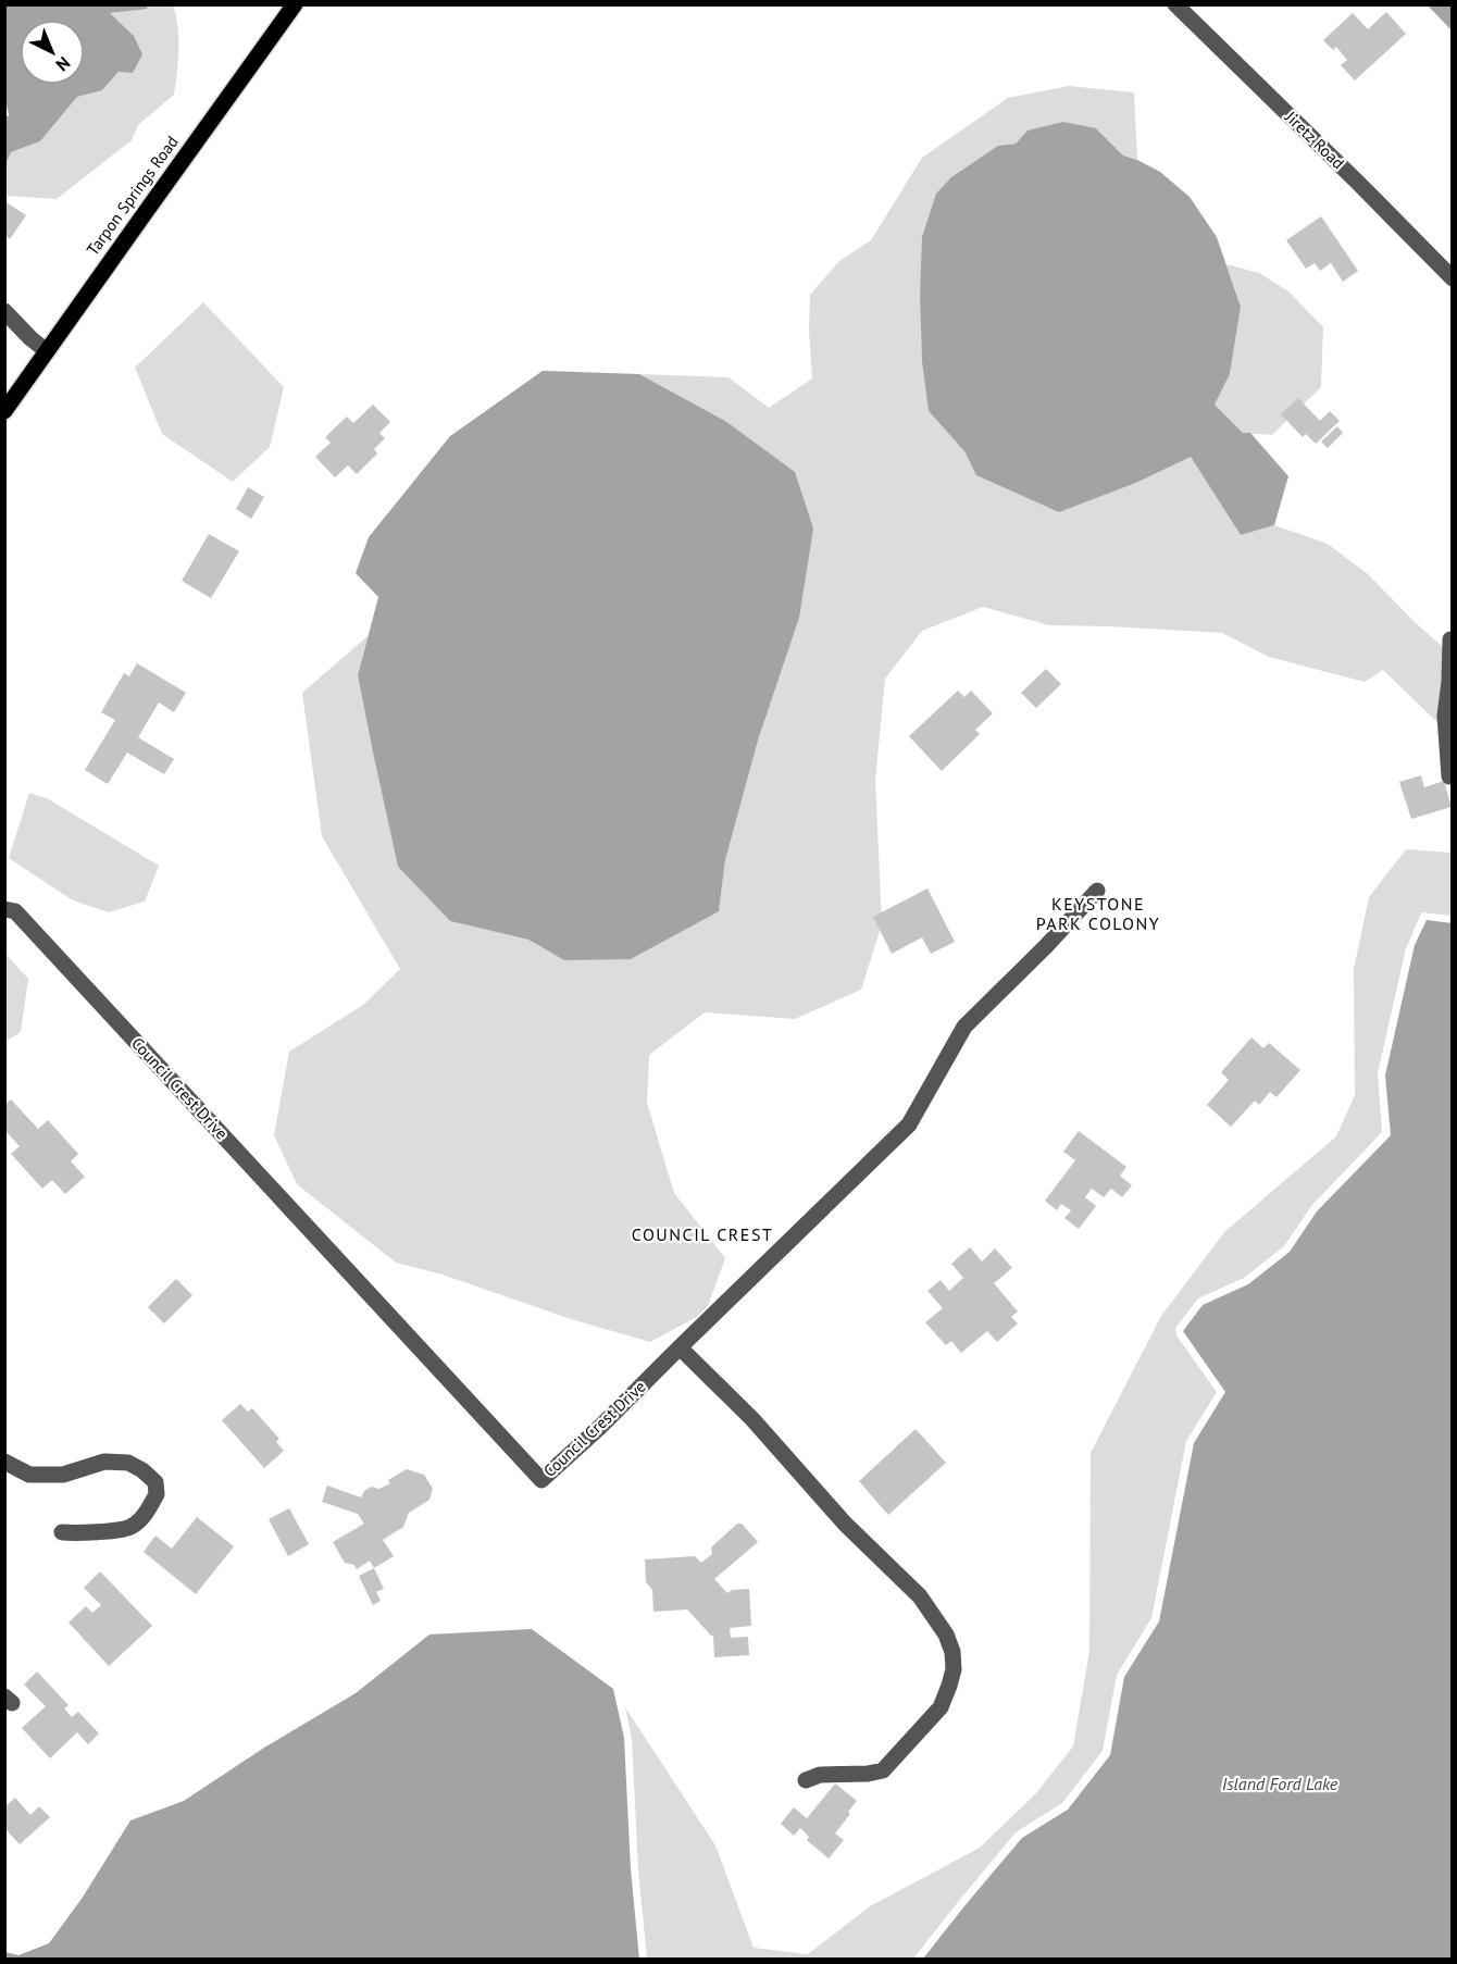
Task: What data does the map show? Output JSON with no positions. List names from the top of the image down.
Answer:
{
  "streets": {
    "main road": ["Tarpon Springs Road"],
    "street": ["Jiretz Road", "Council Crest Drive"]
  },
  "districts": ["KEYSTONE PARK COLONY", "COUNCIL CREST"],
  "water": ["Island Ford Lake"],
  "north": "bottom right"
}
